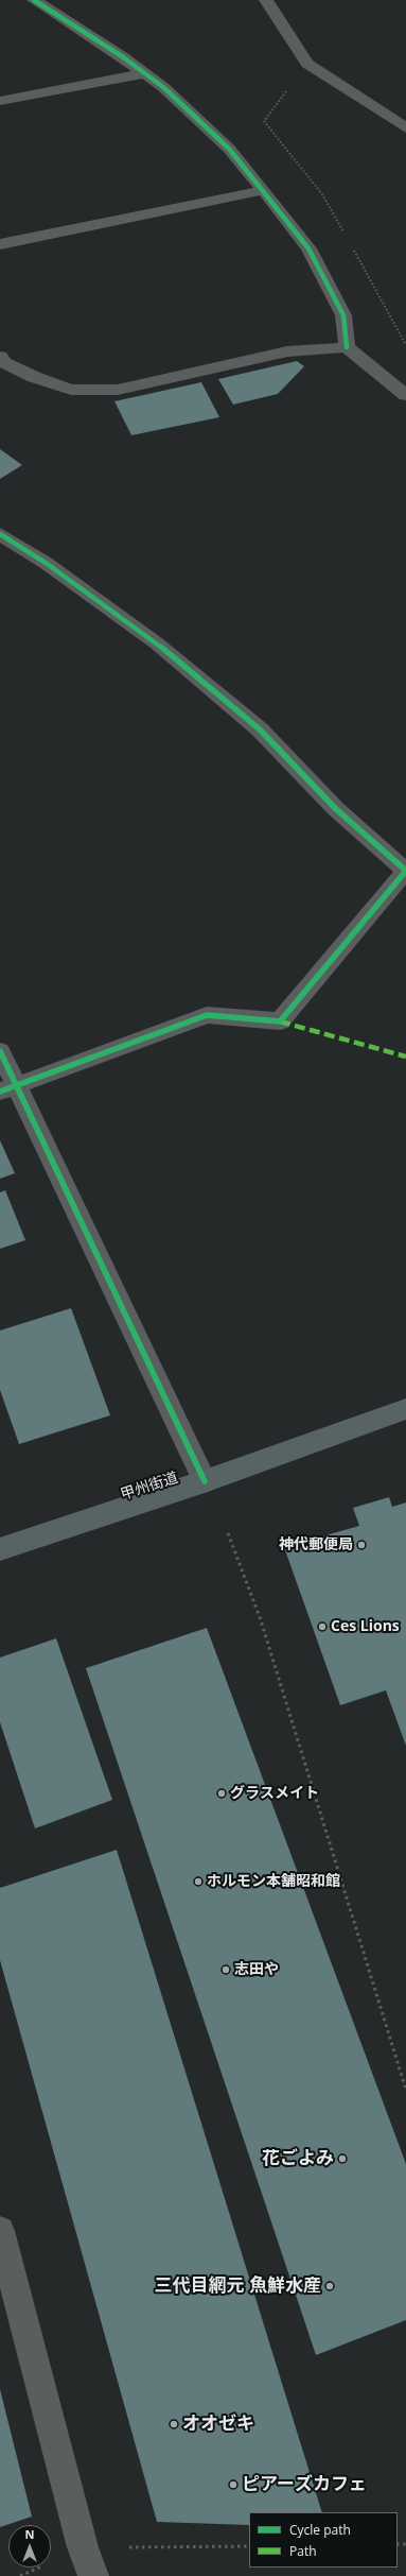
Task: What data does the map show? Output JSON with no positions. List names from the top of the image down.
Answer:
{
  "streets": {
    "highway": ["甲州街道"]
  },
  "places": [
    "神代郵便局",
    "Ces Lions",
    "グラスメイト",
    "ホルモン本舗昭和館",
    "志田や",
    "花ごよみ",
    "三代目網元 魚鮮水産",
    "オオゼキ",
    "ピアーズカフェ"
  ],
  "legend": ["Cycle path", "Path"],
  "north": "top"
}
